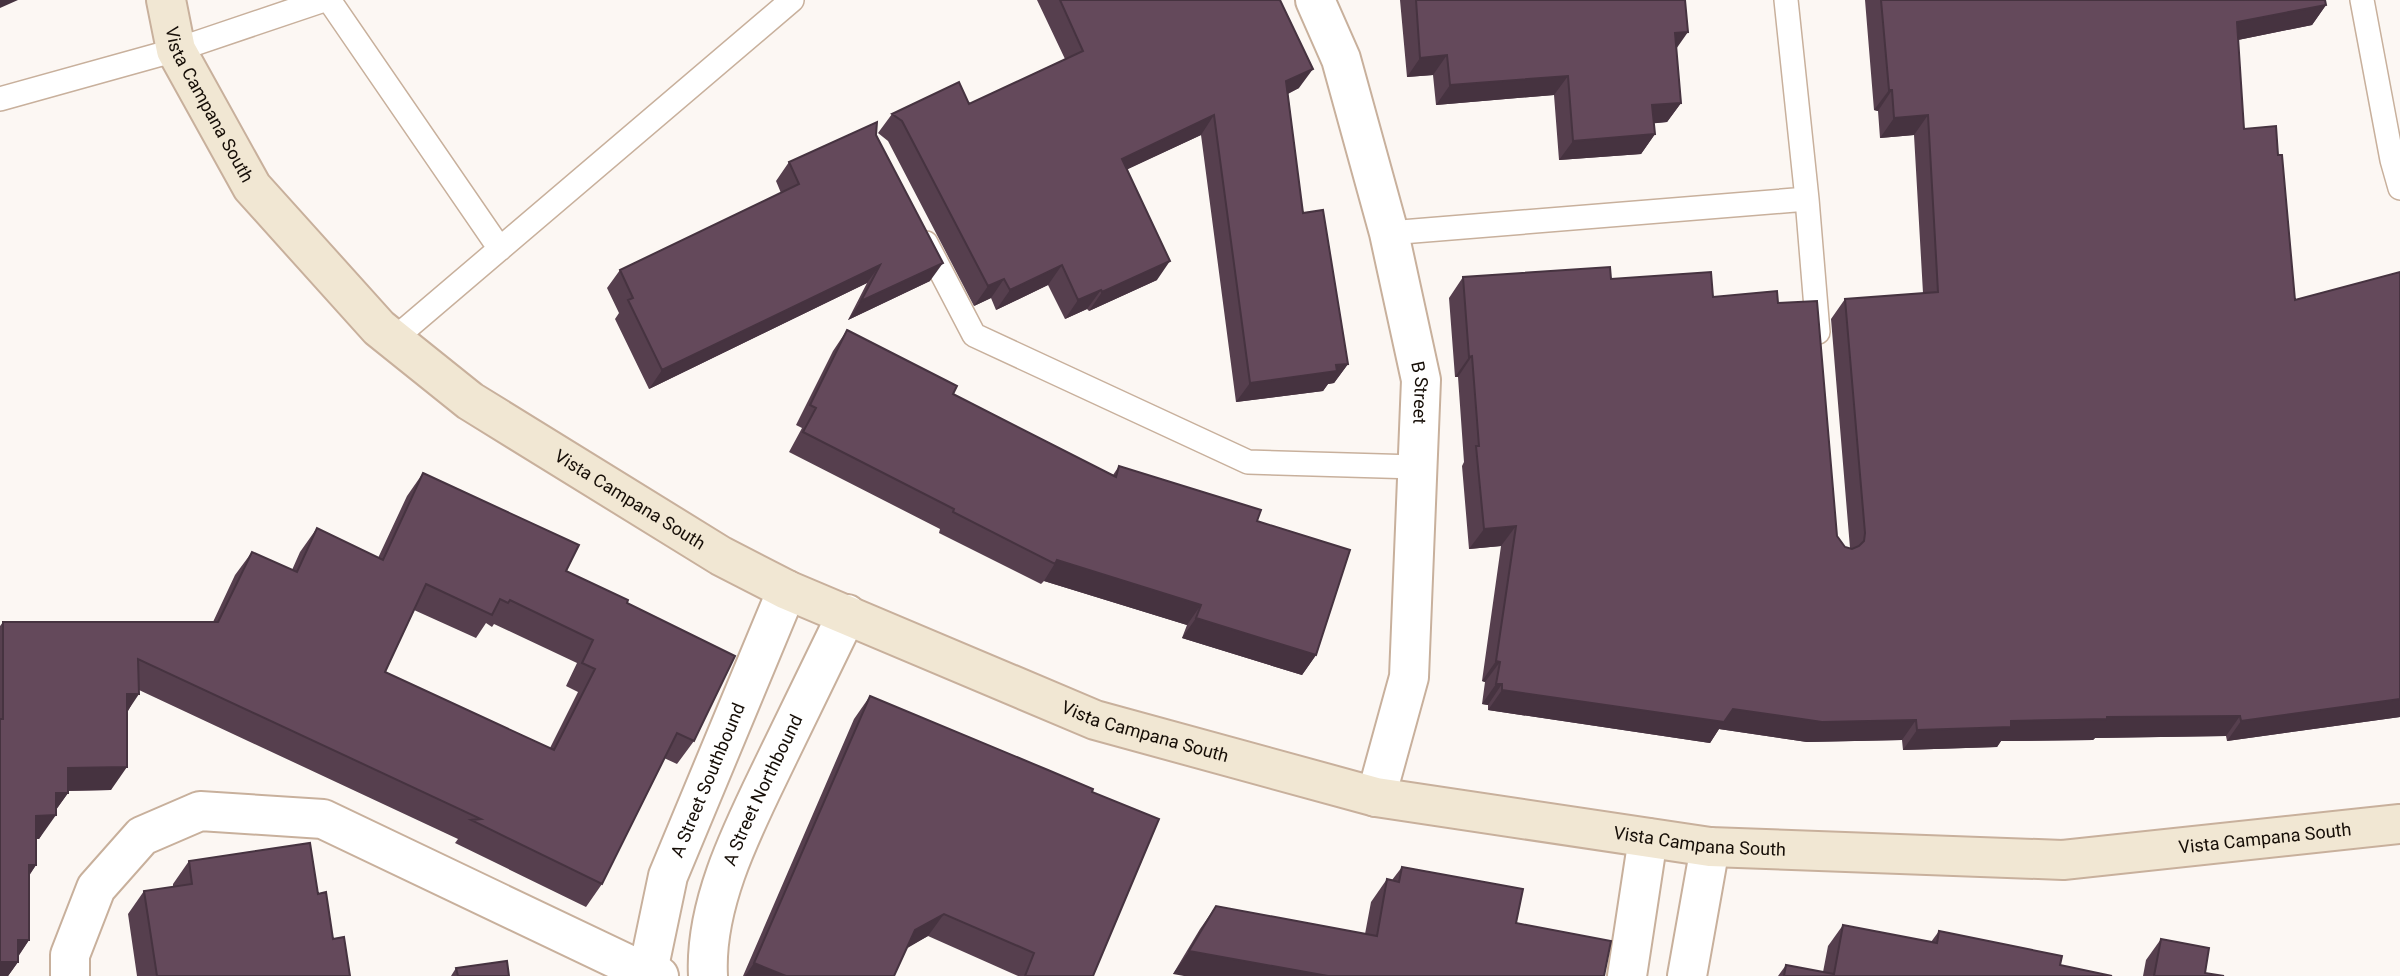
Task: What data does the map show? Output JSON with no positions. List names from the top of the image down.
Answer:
{
  "streets": {
    "street": [
      "Vista Campana South",
      "B Street",
      "A Street Southbound",
      "A Street Northbound"
    ]
  },
  "crossings": [
    ["Vista Campana South", "B Street"],
    ["Vista Campana South", "A Street Southbound"],
    ["Vista Campana South", "A Street Northbound"]
  ]
}
